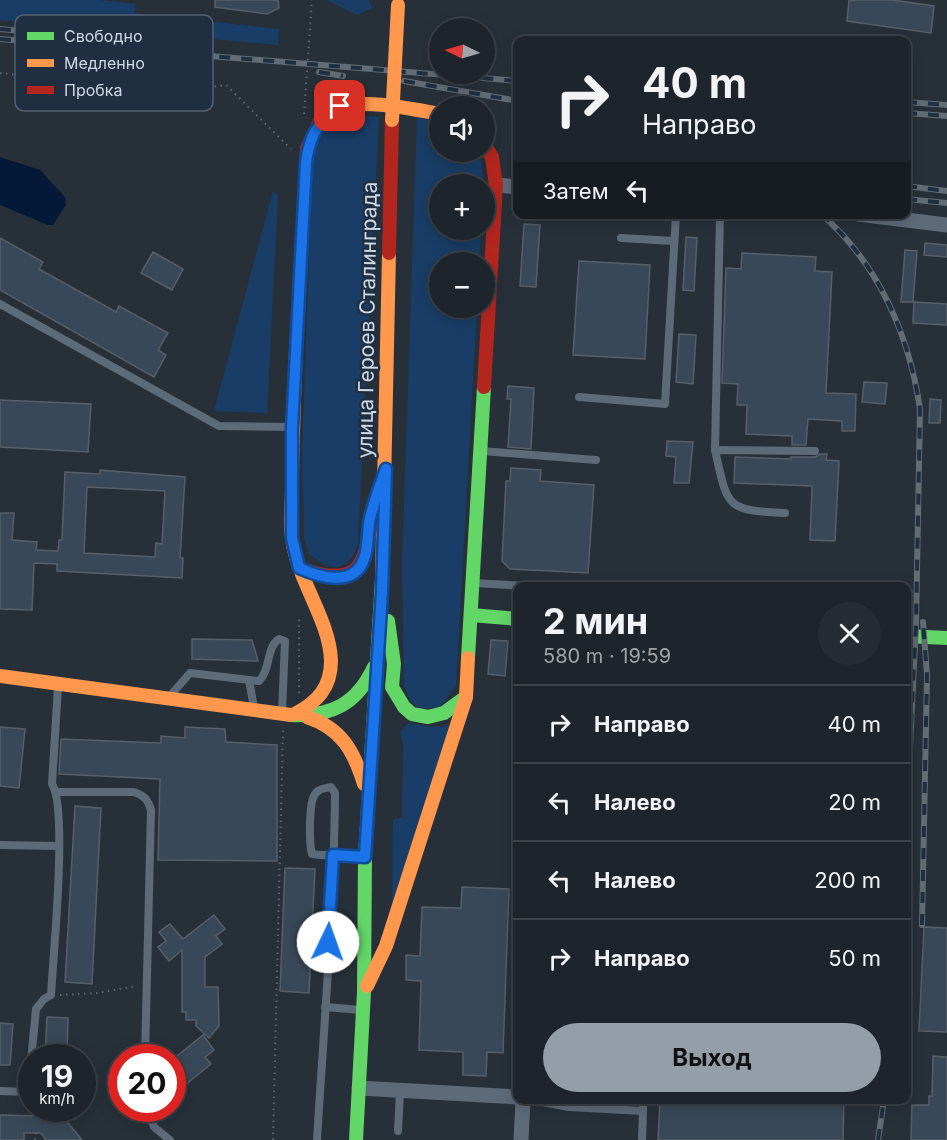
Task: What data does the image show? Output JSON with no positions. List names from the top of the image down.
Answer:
{
  "streets": {
    "street": ["улица Героев Сталинграда"]
  },
  "legend": ["Свободно", "Медленно", "Пробка"],
  "north": "left",
  "page": {
    "map_buttons": ["+", "−"],
    "turn": ["40 m", "Направо"],
    "then": "Затем",
    "heading": ["2 мин", "580 m · 19:59"],
    "list": [
      {
        "name": "Направо",
        "value": "40 m"
      },
      {
        "name": "Налево",
        "value": "20 m"
      },
      {
        "name": "Налево",
        "value": "200 m"
      },
      {
        "name": "Направо",
        "value": "50 m"
      }
    ],
    "buttons": "Выход",
    "speed": "19 km/h",
    "limit": "20"
  }
}
